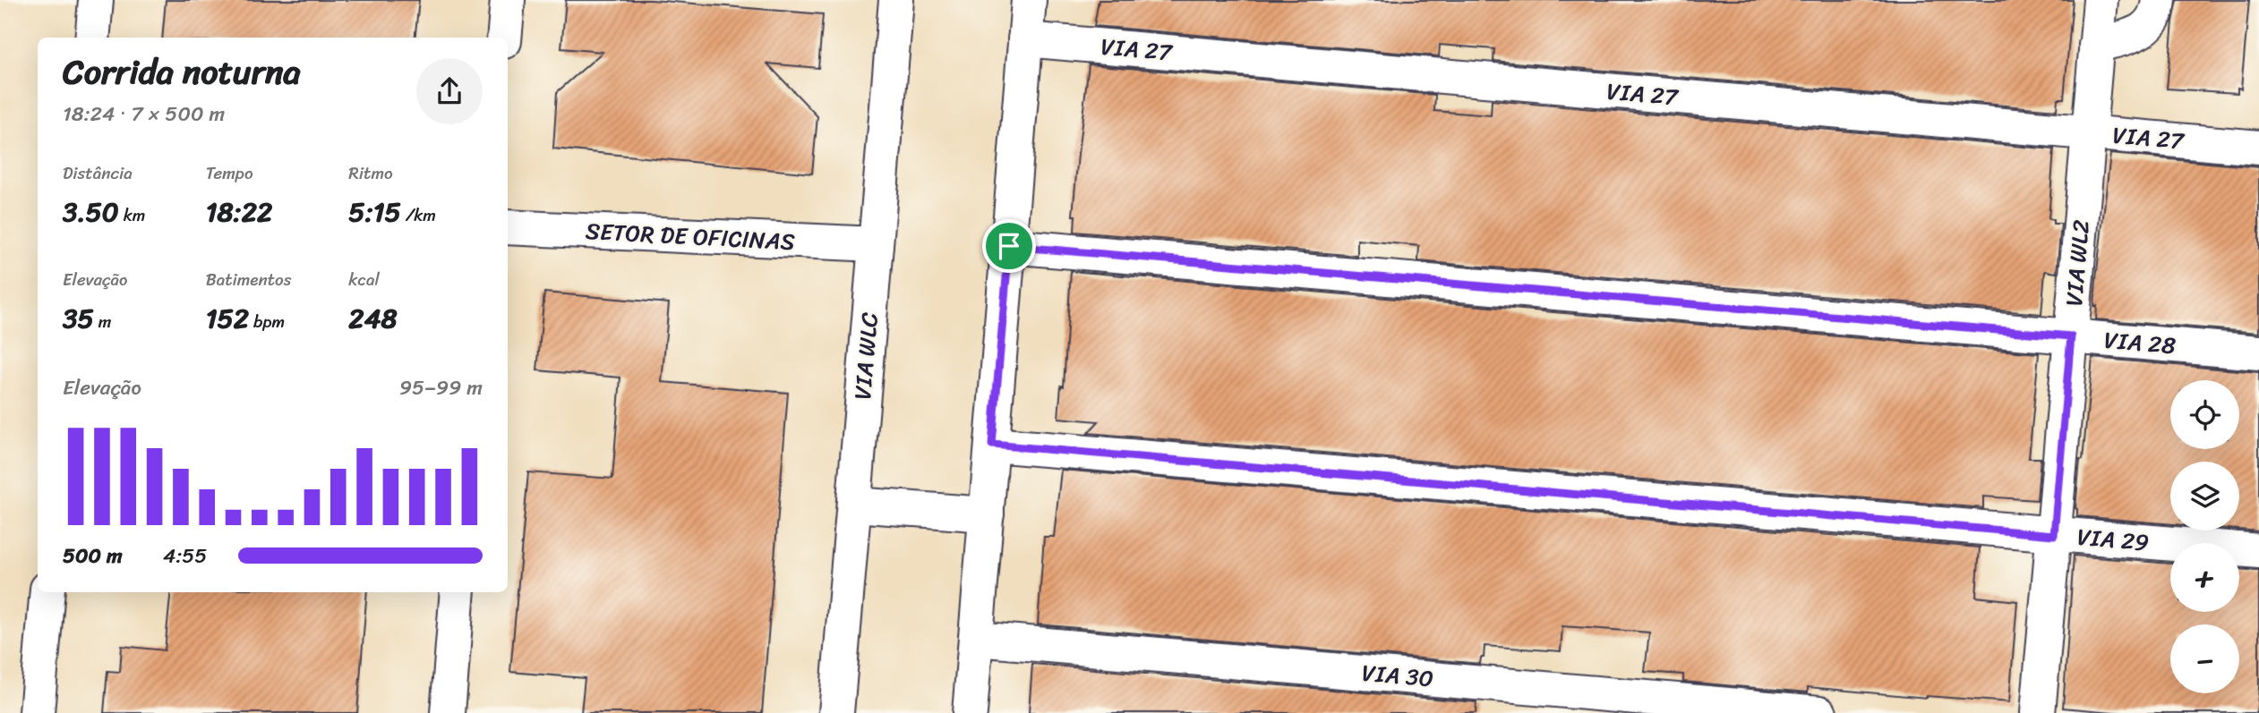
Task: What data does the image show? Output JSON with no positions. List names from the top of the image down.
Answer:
{
  "streets": {
    "street": [
      "VIA 27",
      "SETOR DE OFICINAS",
      "VIA WL2",
      "VIA 28",
      "VIA WLC",
      "VIA 29",
      "VIA 30"
    ]
  },
  "crossings": [
    ["VIA 27", "VIA WL2"],
    ["SETOR DE OFICINAS", "VIA WLC"],
    ["VIA WL2", "VIA 28"],
    ["VIA WL2", "VIA 29"]
  ],
  "page": {
    "heading": ["Corrida noturna", "18:24 · 7 × 500 m"],
    "stats": [
      ["Distância", "3.50 km"],
      ["Tempo", "18:22"],
      ["Ritmo", "5:15 /km"],
      ["Elevação", "35 m"],
      ["Batimentos", "152 bpm"],
      ["kcal", "248"]
    ],
    "chart": ["Elevação", "95–99 m"],
    "map_buttons": ["+", "−"],
    "list": [
      {
        "name": "500 m",
        "note": "4:55"
      }
    ]
  }
}
